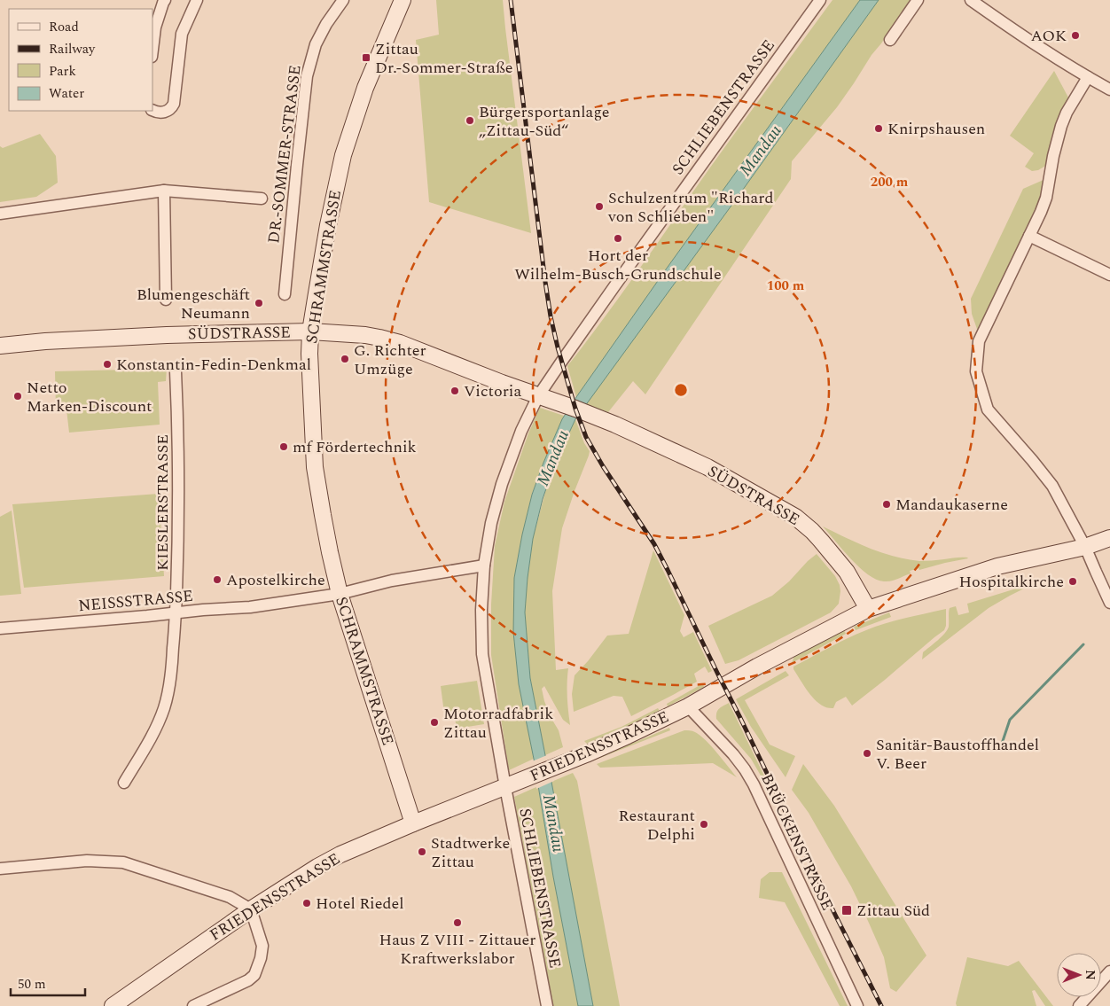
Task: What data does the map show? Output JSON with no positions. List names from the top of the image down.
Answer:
{
  "streets": {
    "main road": ["SCHRAMMSTRASSE", "SÜDSTRASSE", "FRIEDENSSTRASSE"],
    "street": [
      "SCHLIEBENSTRASSE",
      "DR.-SOMMER-STRASSE",
      "KIESLERSTRASSE",
      "NEISSSTRASSE",
      "BRÜCKENSTRASSE"
    ]
  },
  "crossings": [
    ["SCHLIEBENSTRASSE", "SÜDSTRASSE"],
    ["SCHLIEBENSTRASSE", "NEISSSTRASSE"],
    ["SCHLIEBENSTRASSE", "FRIEDENSSTRASSE"],
    ["SCHRAMMSTRASSE", "SÜDSTRASSE"],
    ["SCHRAMMSTRASSE", "NEISSSTRASSE"],
    ["SCHRAMMSTRASSE", "FRIEDENSSTRASSE"],
    ["SÜDSTRASSE", "FRIEDENSSTRASSE"],
    ["KIESLERSTRASSE", "NEISSSTRASSE"],
    ["FRIEDENSSTRASSE", "BRÜCKENSTRASSE"]
  ],
  "water": ["Mandau"],
  "places": {
    "other": [
      "AOK",
      "Bürgersportanlage „Zittau-Süd“",
      "Knirpshausen",
      "Schulzentrum \"Richard von Schlieben\"",
      "Hort der Wilhelm-Busch-Grundschule",
      "Blumengeschäft Neumann",
      "G. Richter Umzüge",
      "Konstantin-Fedin-Denkmal",
      "Victoria",
      "Netto Marken-Discount",
      "mf Fördertechnik",
      "Mandaukaserne",
      "Apostelkirche",
      "Hospitalkirche",
      "Motorradfabrik Zittau",
      "Sanitär-Baustoffhandel V. Beer",
      "Restaurant Delphi",
      "Stadtwerke Zittau",
      "Hotel Riedel",
      "Haus Z VIII - Zittauer Kraftwerkslabor"
    ],
    "transit": ["Zittau Dr.-Sommer-Straße", "Zittau Süd"]
  },
  "legend": [
    "Road",
    "Railway",
    "Park",
    "Water"
  ],
  "scale_bar": "50 m",
  "north": "right",
  "rings": ["200 m", "100 m"]
}
